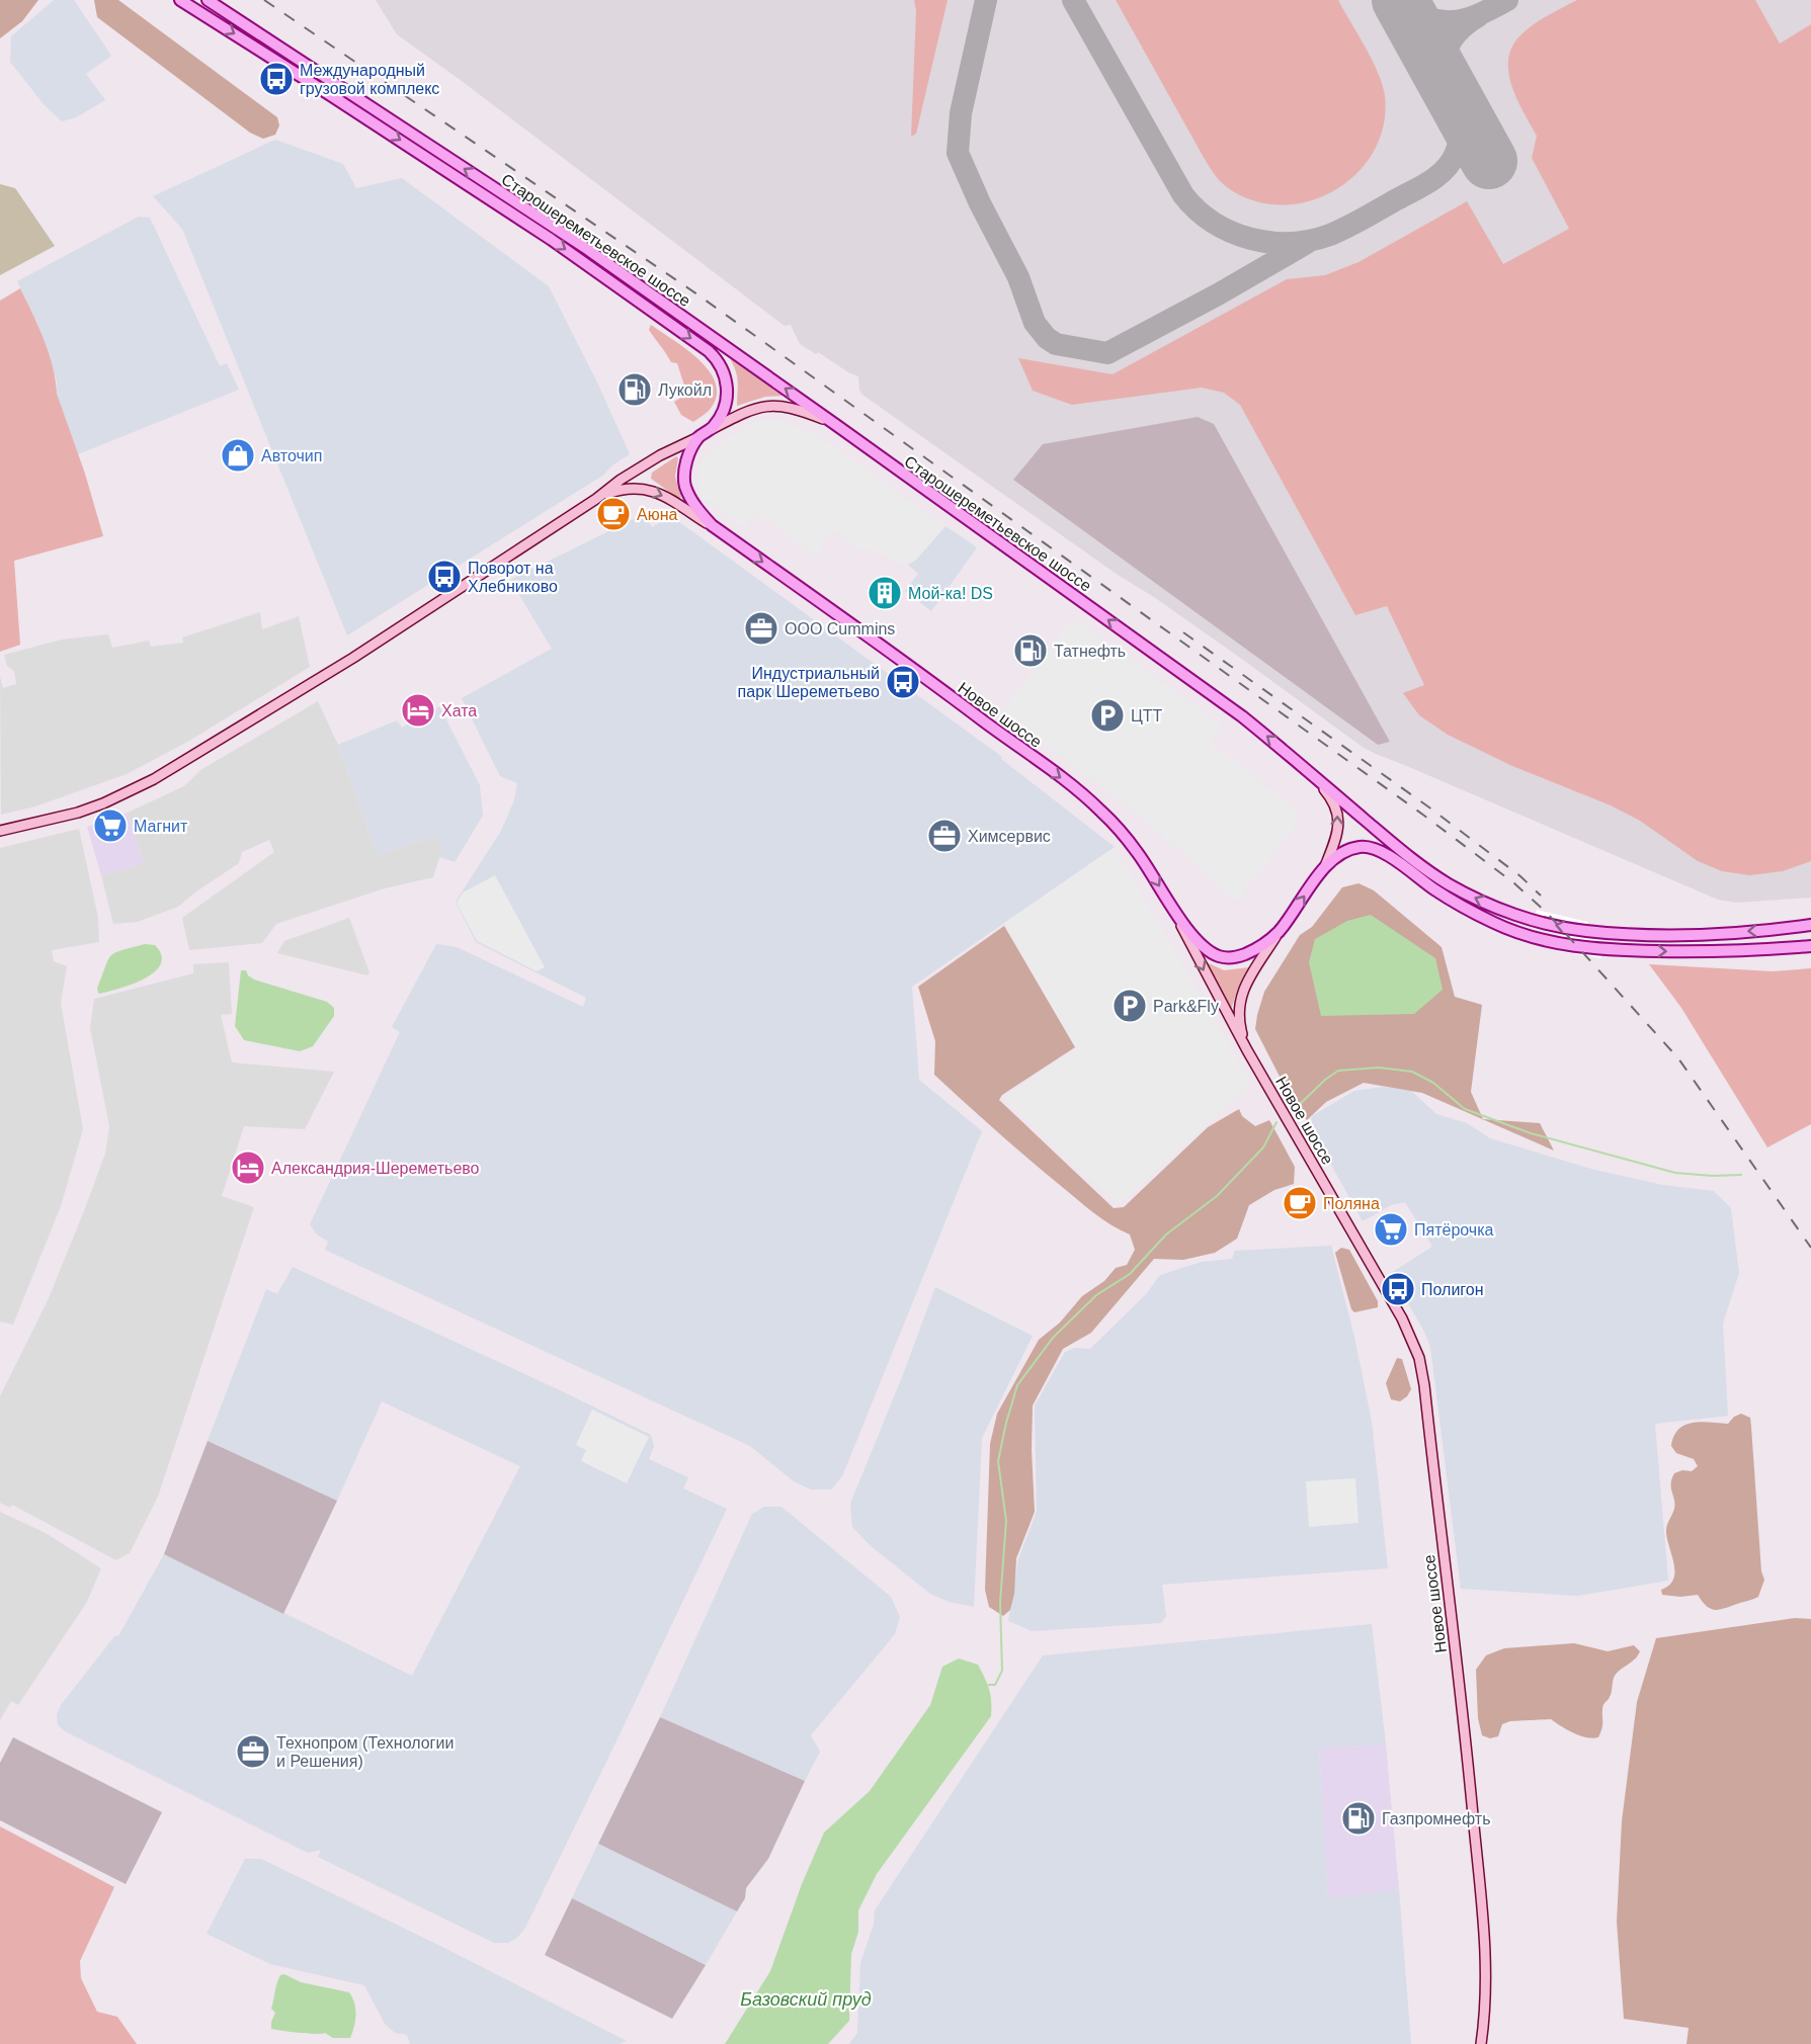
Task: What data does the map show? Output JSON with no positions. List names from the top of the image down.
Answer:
{
  "streets": {
    "main road": ["Старошереметьевское шоссе", "Новое шоссе"]
  },
  "one_way": ["Новое шоссе"],
  "water": ["Базовский пруд"],
  "places": {
    "bus stop": [
      "Международный грузовой комплекс",
      "Поворот на Хлебниково",
      "Индустриальный парк Шереметьево",
      "Полигон"
    ],
    "fuel station": ["Лукойл", "Татнефть", "Газпромнефть"],
    "shop": ["Авточип"],
    "cafe": ["Аюна", "Поляна"],
    "building": ["Мой-ка! DS"],
    "office": ["OOO Cummins", "Химсервис", "Технопром (Технологии и Решения)"],
    "hotel": ["Хата", "Александрия-Шереметьево"],
    "parking": ["ЦТТ", "Park&Fly"],
    "supermarket": ["Магнит", "Пятёрочка"]
  }
}
